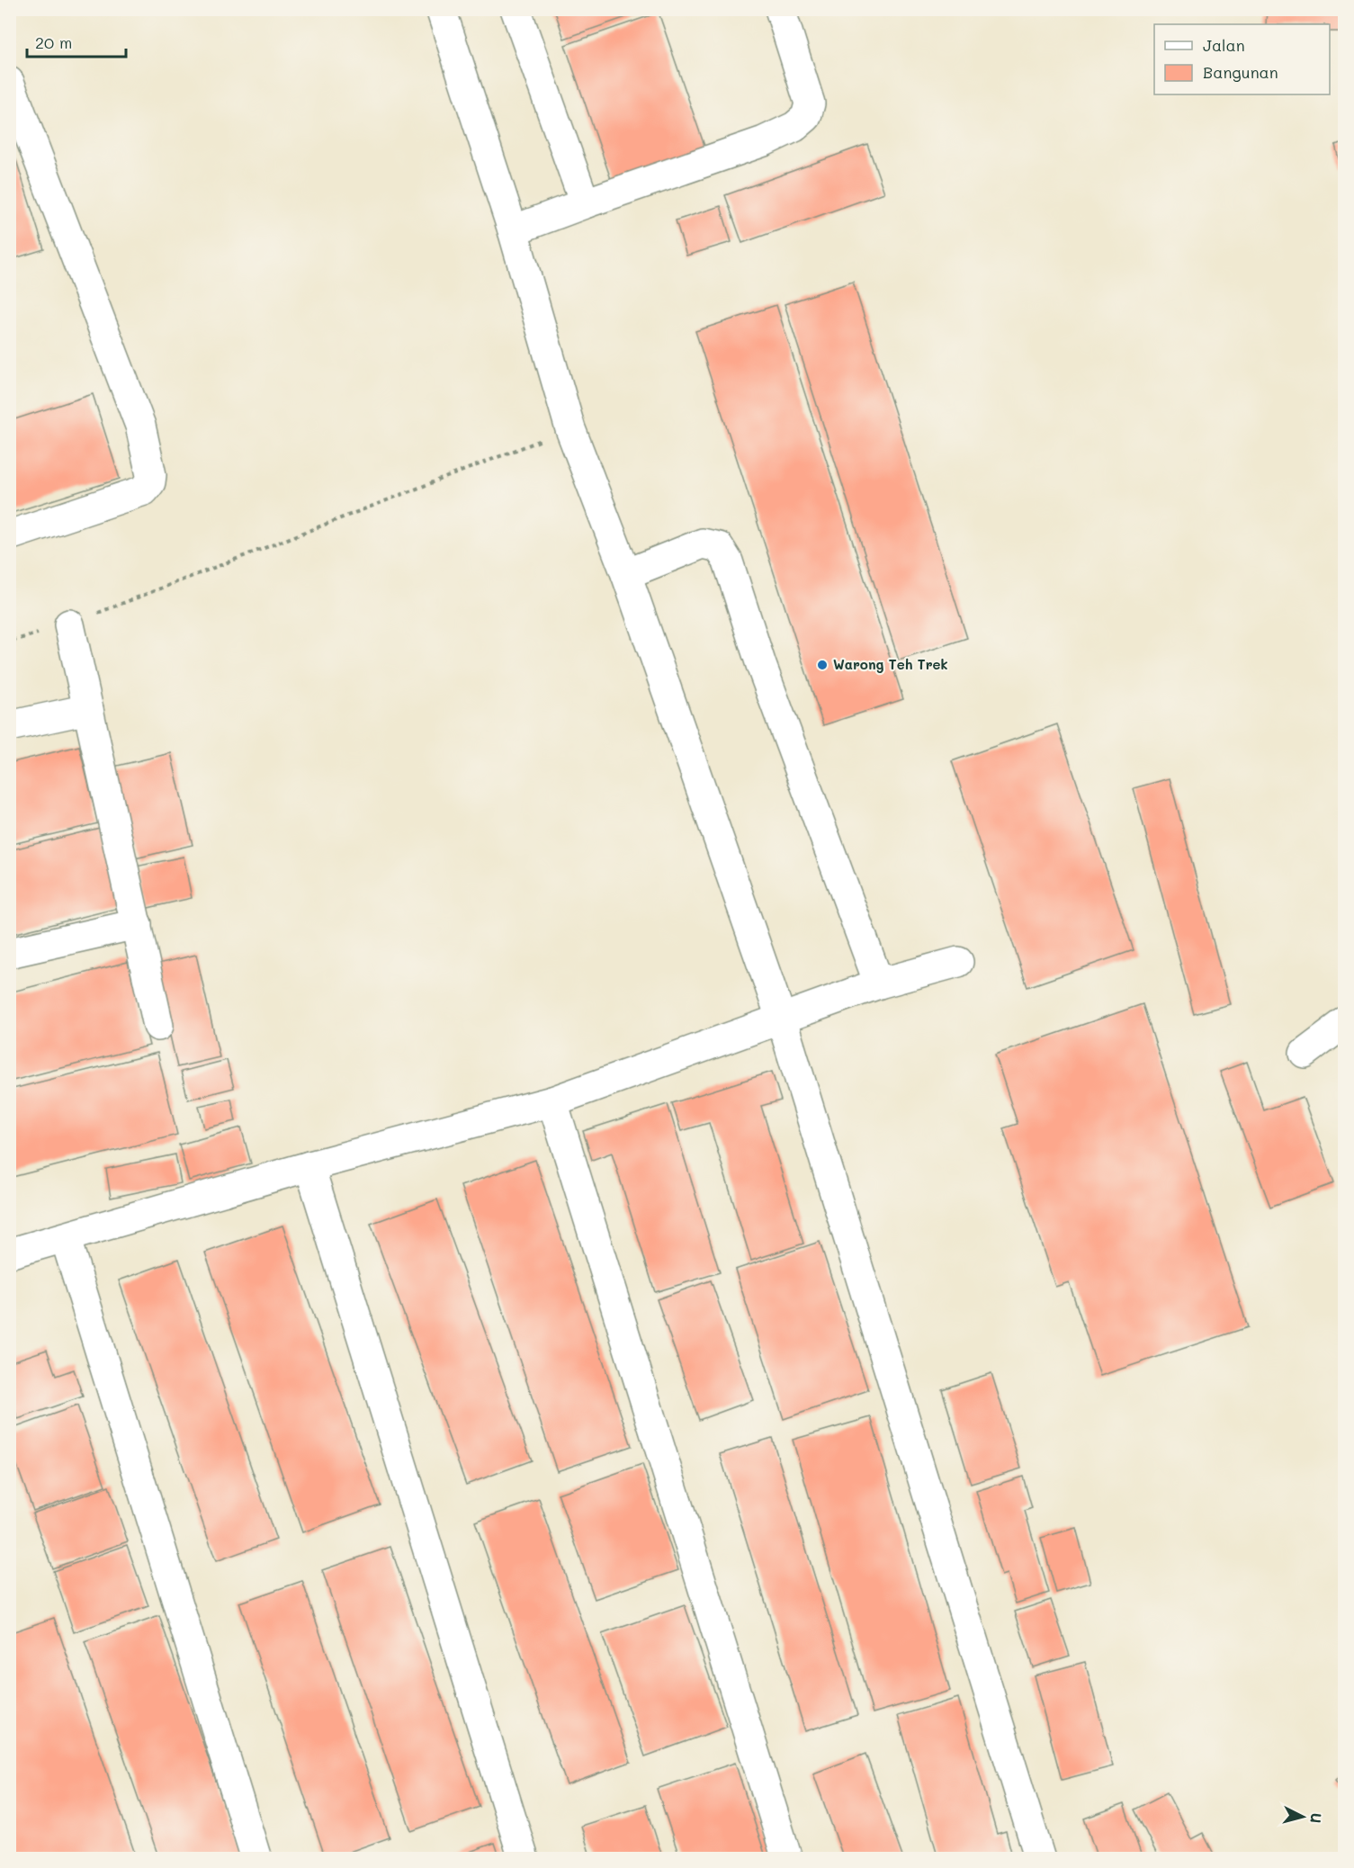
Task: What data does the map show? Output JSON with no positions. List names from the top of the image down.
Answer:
{
  "places": ["Warong Teh Trek"],
  "legend": ["Jalan", "Bangunan"],
  "scale_bar": "20 m",
  "north": "right"
}
